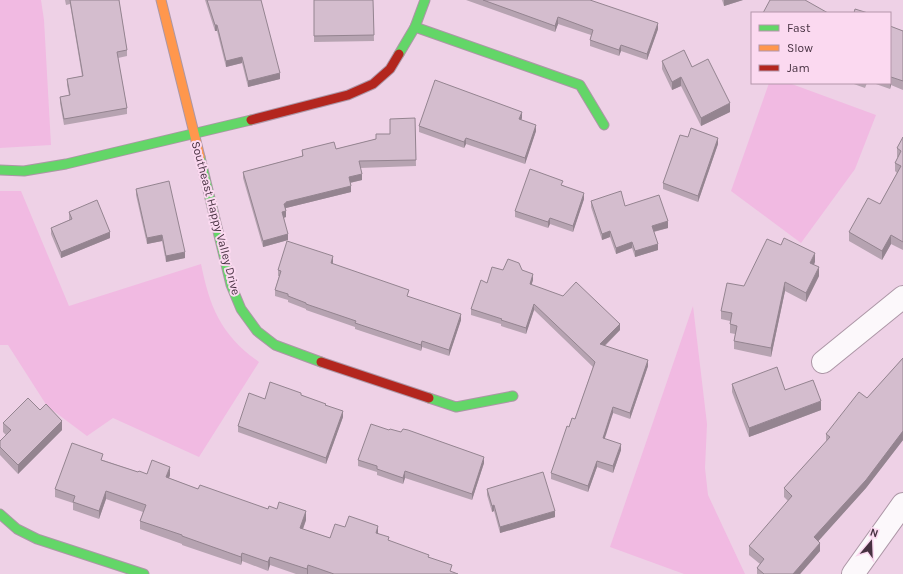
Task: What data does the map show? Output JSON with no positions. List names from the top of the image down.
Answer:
{
  "streets": {
    "street": ["Southeast Happy Valley Drive"]
  },
  "legend": ["Fast", "Slow", "Jam"],
  "north": "top"
}
